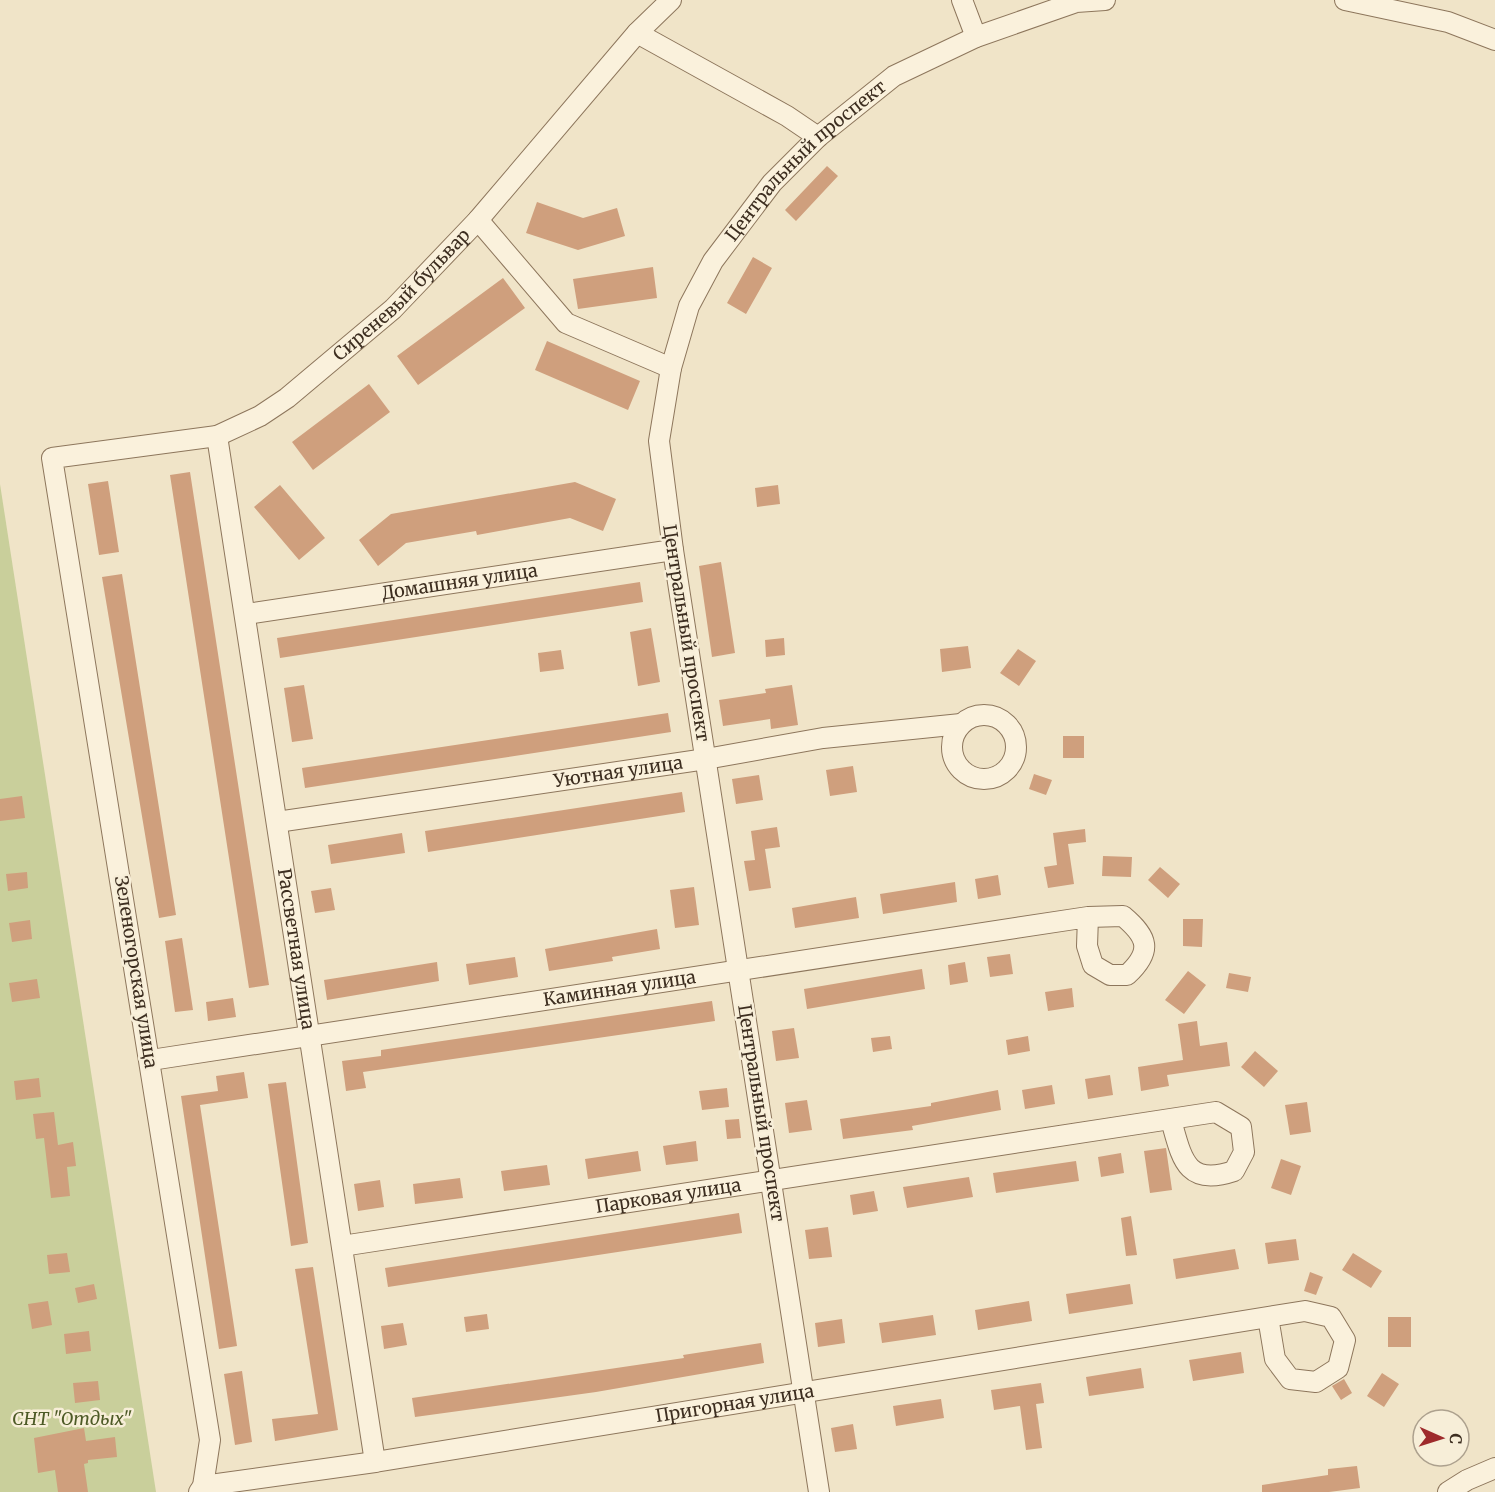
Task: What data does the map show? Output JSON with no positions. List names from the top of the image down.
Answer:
{
  "streets": {
    "street": [
      "Центральный проспект",
      "Сиреневый бульвар",
      "Домашняя улица",
      "Уютная улица",
      "Рассветная улица",
      "Зеленогорская улица",
      "Каминная улица",
      "Парковая улица",
      "Пригорная улица"
    ]
  },
  "crossings": [
    ["Центральный проспект", "Домашняя улица"],
    ["Центральный проспект", "Уютная улица"],
    ["Центральный проспект", "Каминная улица"],
    ["Центральный проспект", "Парковая улица"],
    ["Центральный проспект", "Пригорная улица"],
    ["Сиреневый бульвар", "Рассветная улица"],
    ["Сиреневый бульвар", "Зеленогорская улица"],
    ["Домашняя улица", "Рассветная улица"],
    ["Уютная улица", "Рассветная улица"],
    ["Рассветная улица", "Каминная улица"],
    ["Рассветная улица", "Парковая улица"],
    ["Рассветная улица", "Пригорная улица"],
    ["Зеленогорская улица", "Каминная улица"],
    ["Зеленогорская улица", "Пригорная улица"]
  ],
  "parks": ["СНТ \"Отдых\""],
  "north": "right"
}
